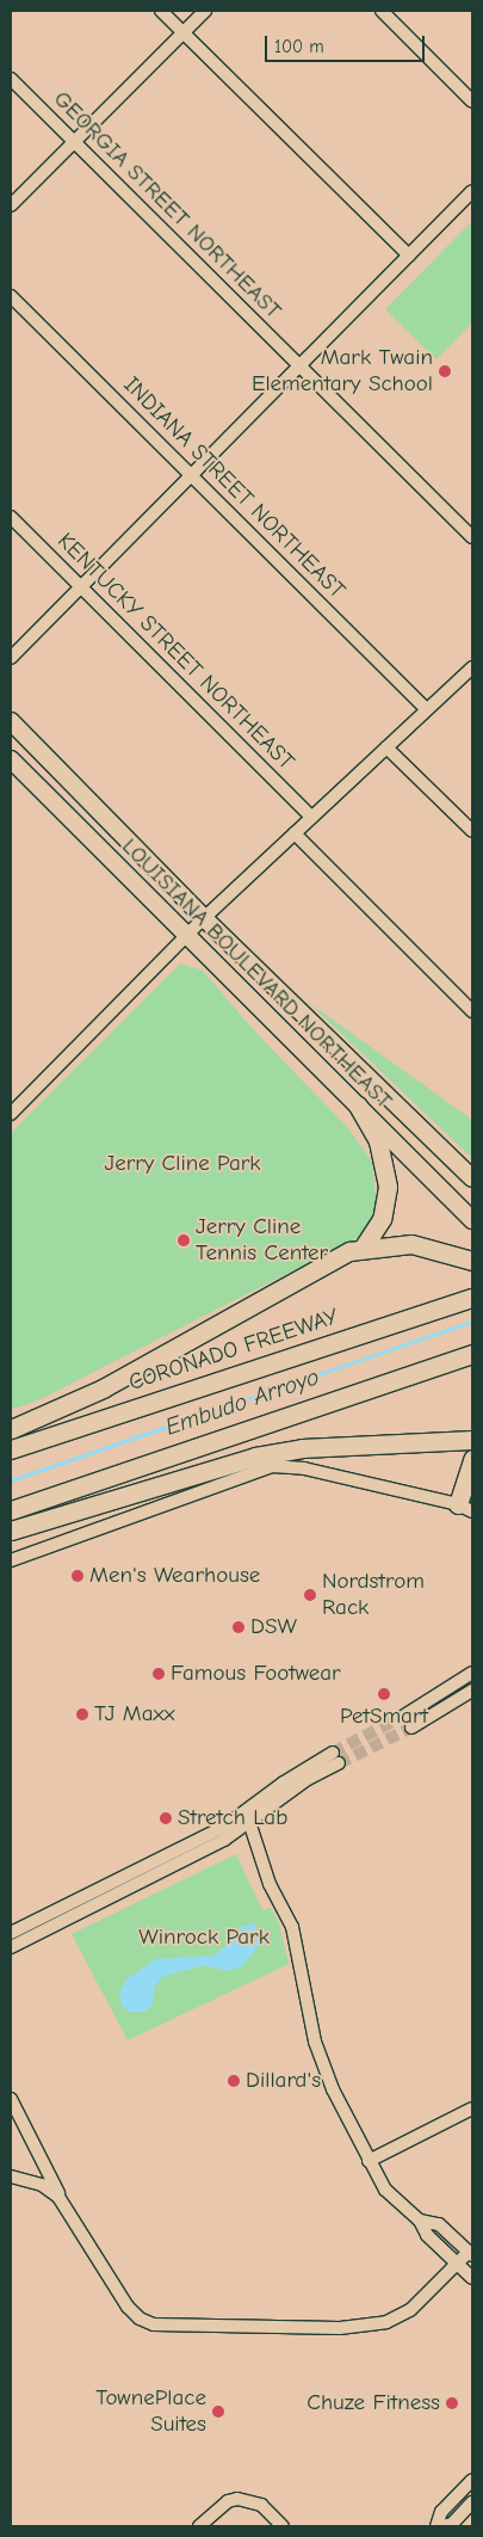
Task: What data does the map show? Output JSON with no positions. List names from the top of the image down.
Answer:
{
  "streets": {
    "highway": ["CORONADO FREEWAY"],
    "main road": ["LOUISIANA BOULEVARD NORTHEAST"],
    "street": ["GEORGIA STREET NORTHEAST", "INDIANA STREET NORTHEAST", "KENTUCKY STREET NORTHEAST"]
  },
  "water": ["Embudo Arroyo"],
  "parks": ["Jerry Cline Park", "Winrock Park"],
  "places": [
    "Mark Twain Elementary School",
    "Jerry Cline Tennis Center",
    "Men's Wearhouse",
    "Nordstrom Rack",
    "DSW",
    "Famous Footwear",
    "PetSmart",
    "TJ Maxx",
    "Stretch Lab",
    "Dillard's",
    "Chuze Fitness",
    "TownePlace Suites"
  ],
  "scale_bar": "100 m"
}
